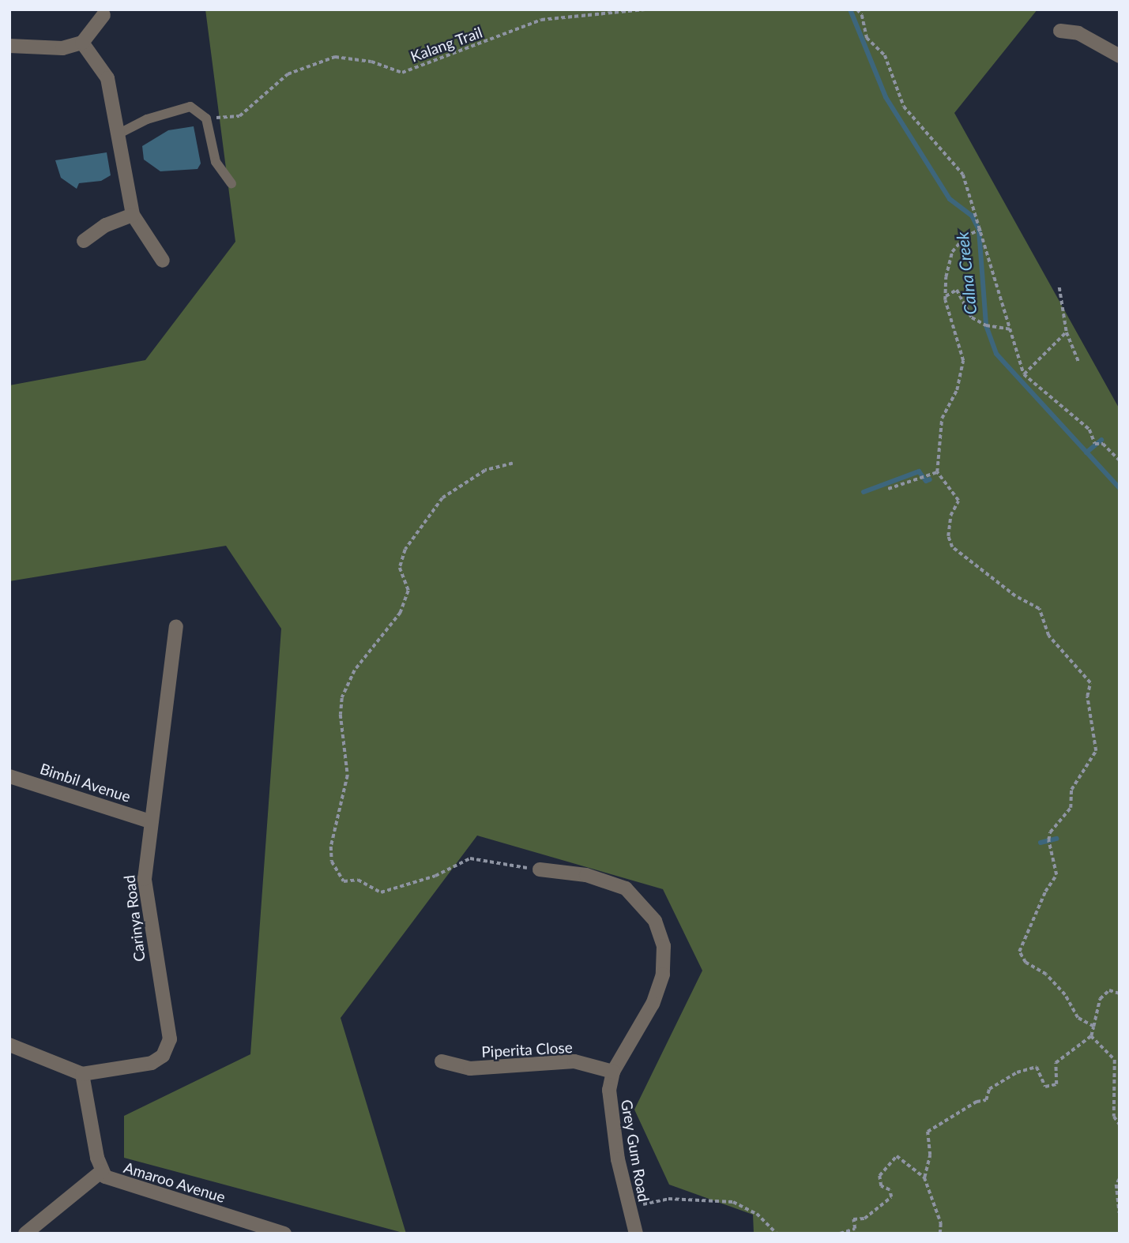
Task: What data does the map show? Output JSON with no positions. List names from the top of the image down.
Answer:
{
  "streets": {
    "street": [
      "Bimbil Avenue",
      "Carinya Road",
      "Piperita Close",
      "Grey Gum Road",
      "Amaroo Avenue"
    ],
    "path": ["Kalang Trail"]
  },
  "crossings": [
    ["Bimbil Avenue", "Carinya Road"],
    ["Carinya Road", "Amaroo Avenue"],
    ["Piperita Close", "Grey Gum Road"]
  ],
  "water": ["Calna Creek"]
}
